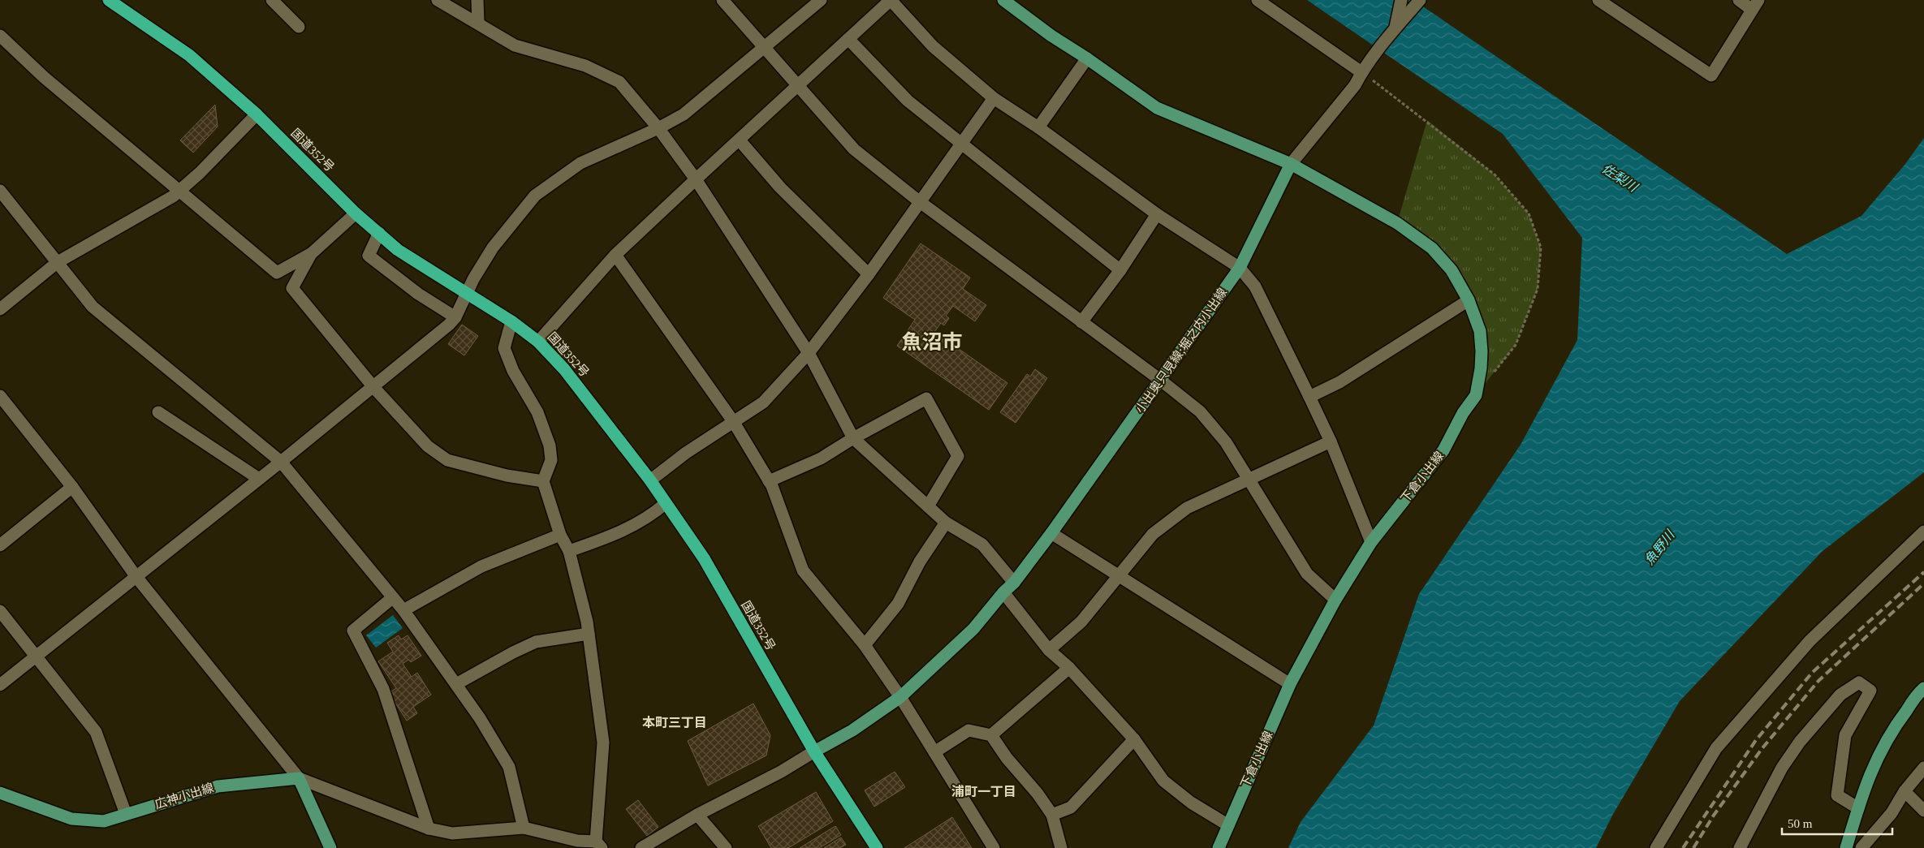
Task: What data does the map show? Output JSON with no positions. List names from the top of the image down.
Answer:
{
  "streets": {
    "highway": ["国道352号"],
    "main road": ["小出奥只見線;堀之内小出線", "下倉小出線", "広神小出線"]
  },
  "crossings": [
    ["国道352号", "小出奥只見線;堀之内小出線"],
    ["小出奥只見線;堀之内小出線", "下倉小出線"]
  ],
  "districts": ["魚沼市", "本町三丁目", "浦町一丁目"],
  "water": ["佐梨川", "魚野川"],
  "scale_bar": "50 m"
}
